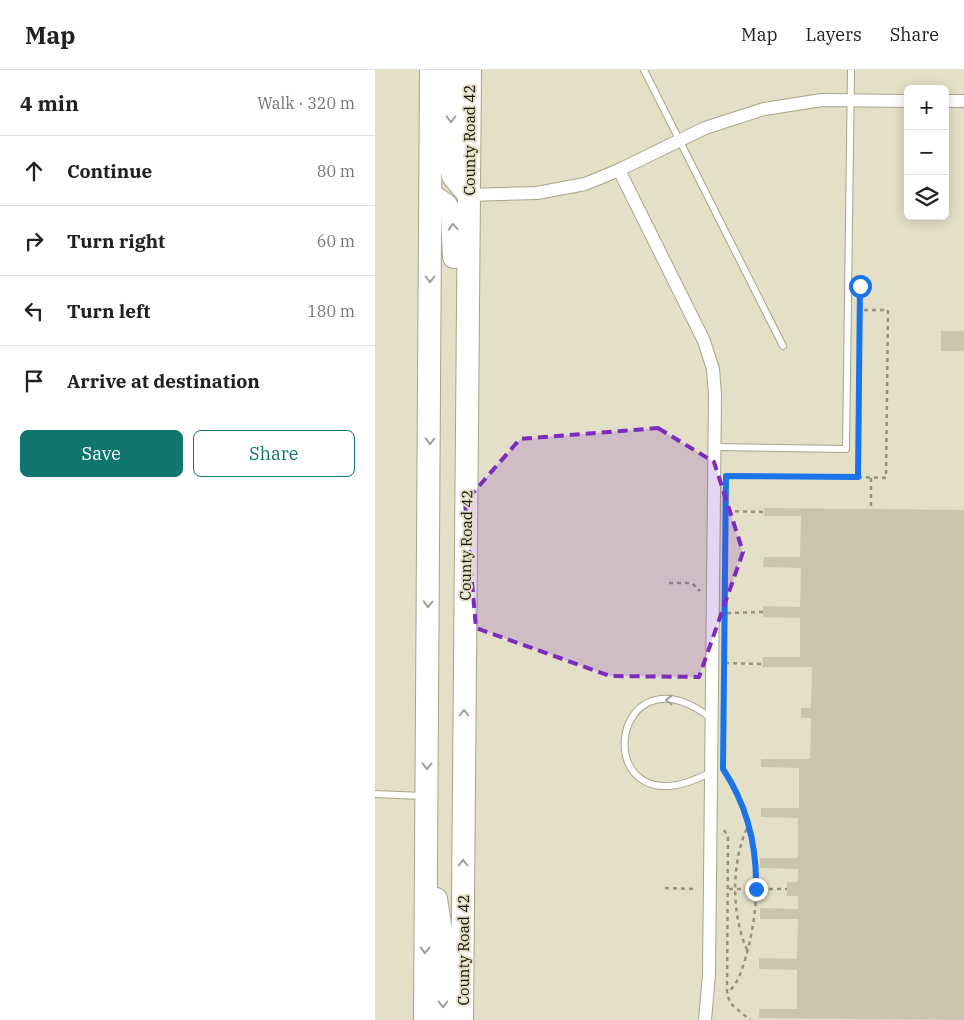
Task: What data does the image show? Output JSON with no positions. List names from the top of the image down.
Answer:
{
  "streets": {
    "highway": ["County Road 42"]
  },
  "page": {
    "header": "Map",
    "nav": ["Map", "Layers", "Share"],
    "heading": ["4 min", "Walk · 320 m"],
    "map_buttons": ["+", "−"],
    "list": [
      ["Continue", "80 m"],
      ["Turn right", "60 m"],
      ["Turn left", "180 m"],
      "Arrive at destination"
    ],
    "buttons": ["Save", "Share"]
  }
}
